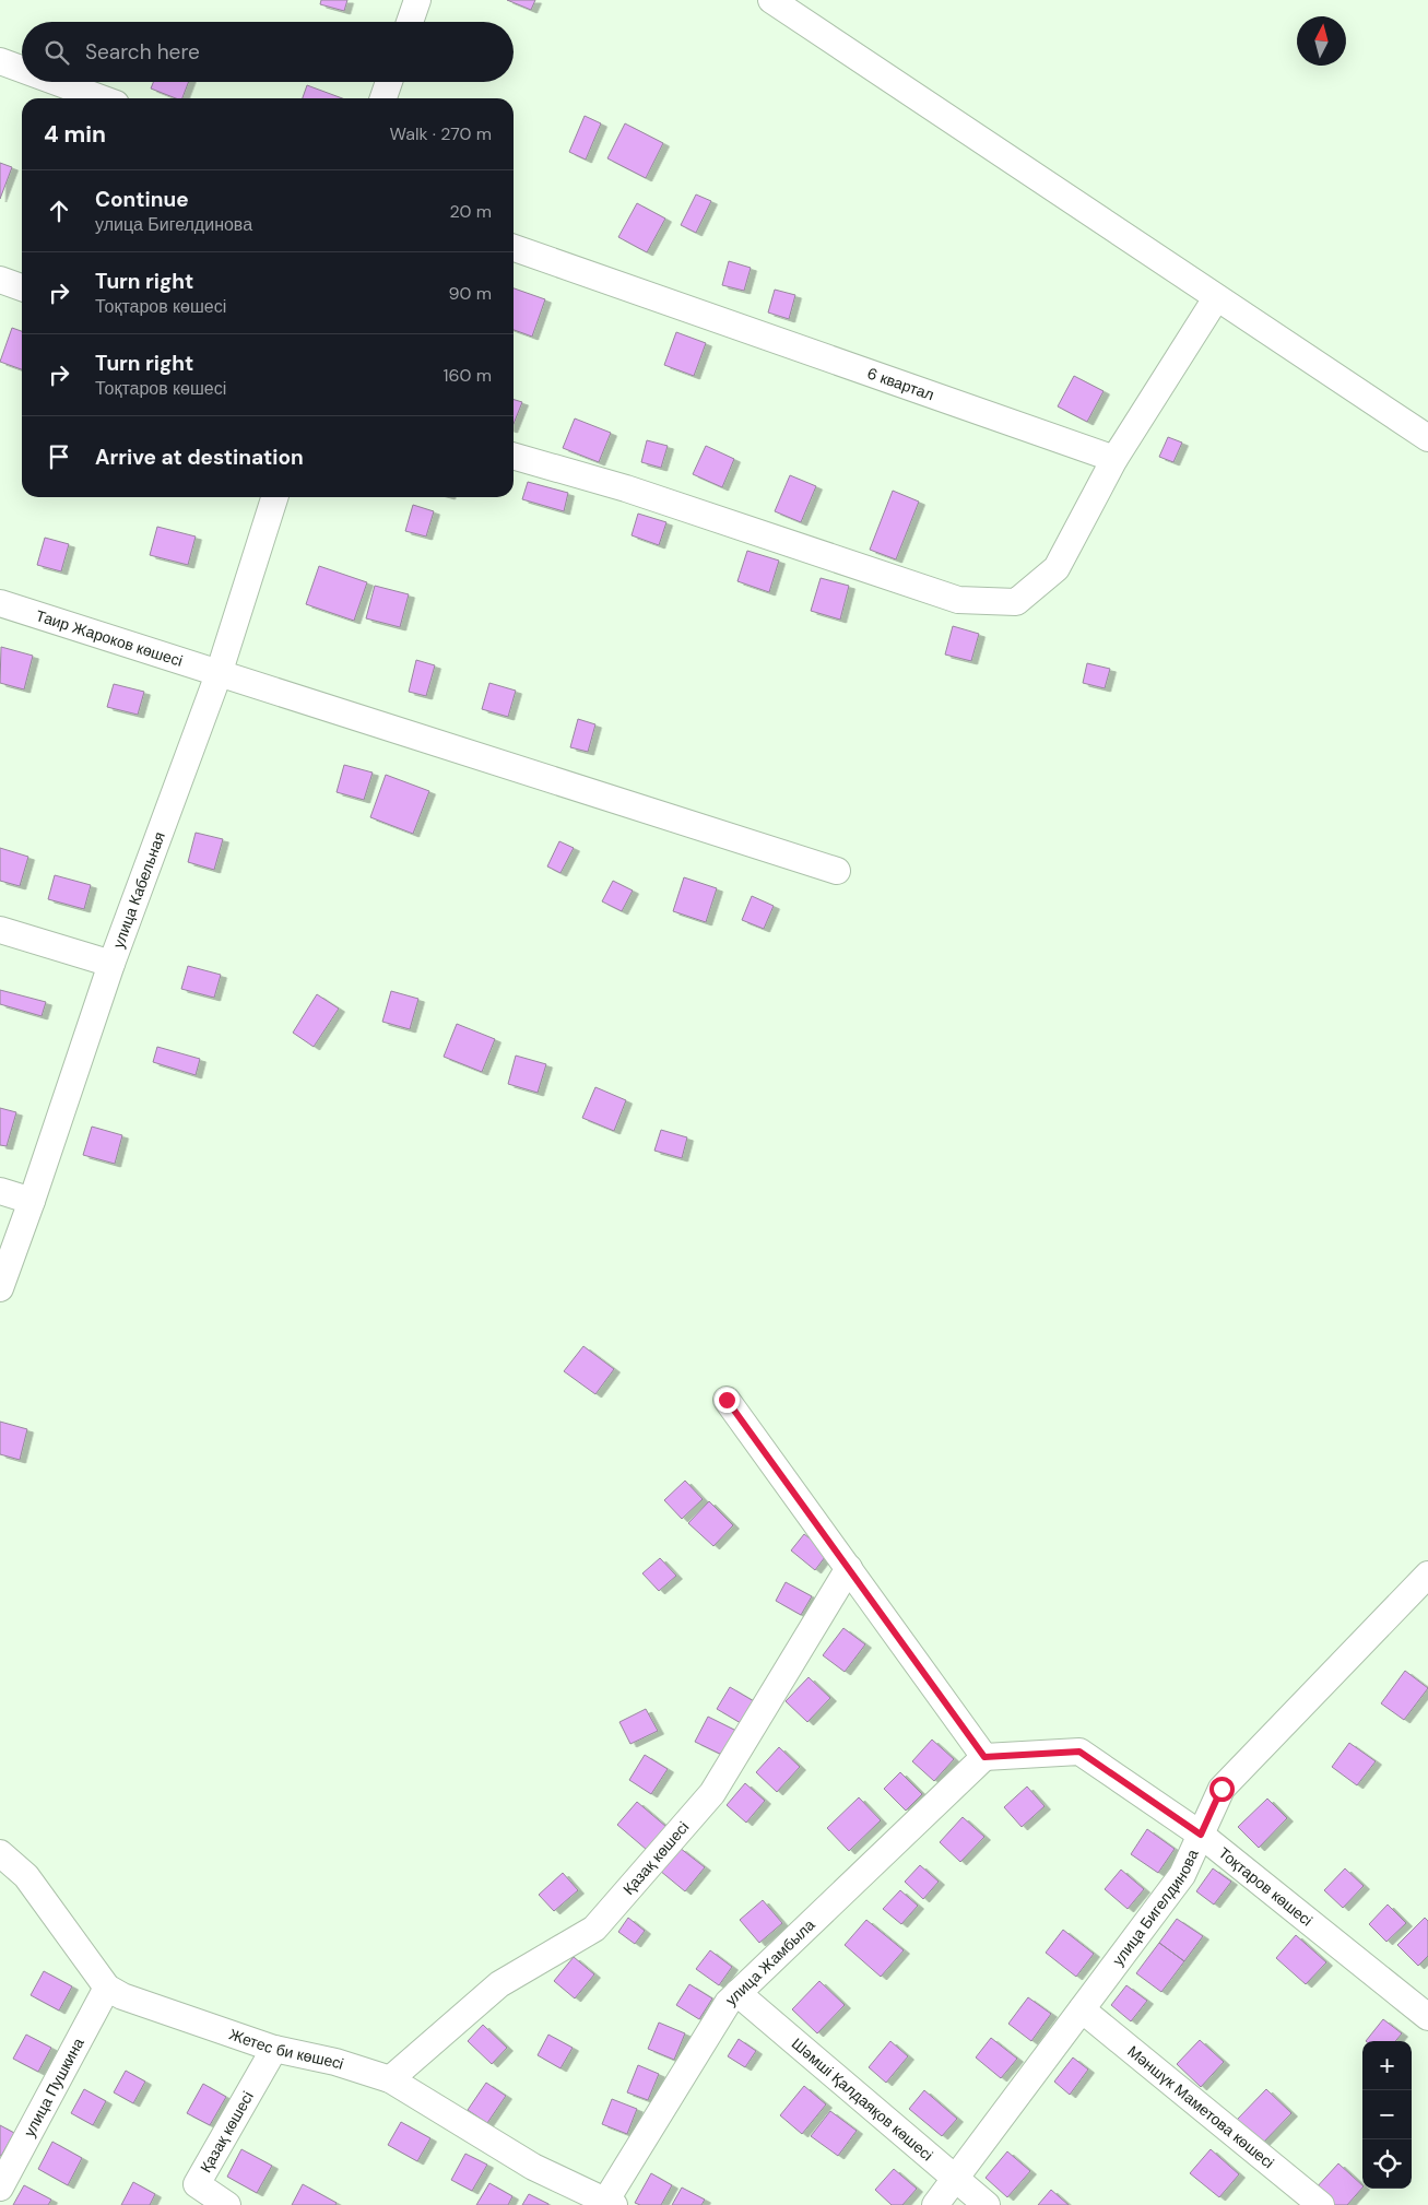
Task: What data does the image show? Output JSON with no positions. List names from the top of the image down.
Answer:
{
  "streets": {
    "street": [
      "6 квартал",
      "Таир Жароков көшесі",
      "улица Кабельная",
      "Қазақ көшесі",
      "Тоқтаров көшесі",
      "улица Бигелдинова",
      "улица Жамбыла",
      "Жетес би көшесі",
      "улица Пушкина",
      "Шәмші Қалдаяқов көшесі",
      "Мәншүк Маметова көшесі"
    ]
  },
  "crossings": [
    ["Таир Жароков көшесі", "улица Кабельная"],
    ["Қазақ көшесі", "Жетес би көшесі"],
    ["Тоқтаров көшесі", "улица Бигелдинова"],
    ["Тоқтаров көшесі", "улица Жамбыла"],
    ["улица Бигелдинова", "Шәмші Қалдаяқов көшесі"],
    ["улица Бигелдинова", "Мәншүк Маметова көшесі"],
    ["улица Жамбыла", "Жетес би көшесі"],
    ["улица Жамбыла", "Шәмші Қалдаяқов көшесі"],
    ["Жетес би көшесі", "улица Пушкина"]
  ],
  "north": "top",
  "page": {
    "search": "Search here",
    "heading": ["4 min", "Walk · 270 m"],
    "list": [
      ["Continue", "улица Бигелдинова", "20 m"],
      ["Turn right", "Тоқтаров көшесі", "90 m"],
      ["Turn right", "Тоқтаров көшесі", "160 m"],
      "Arrive at destination"
    ],
    "map_buttons": ["+", "−"]
  }
}
